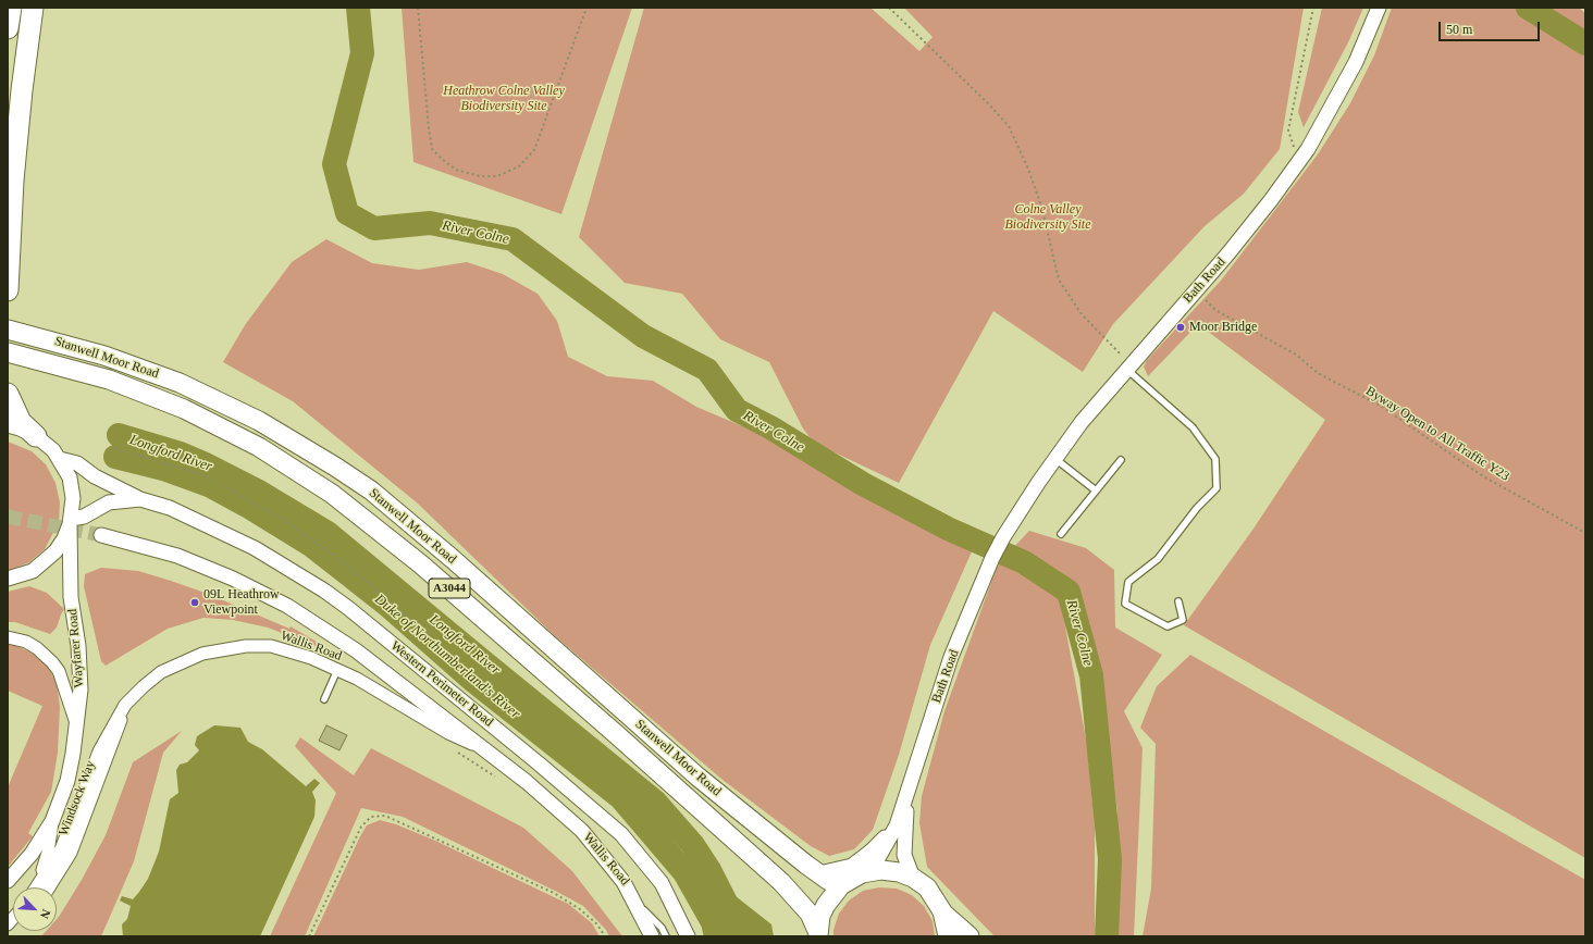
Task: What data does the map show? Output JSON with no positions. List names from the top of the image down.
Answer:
{
  "streets": {
    "main road": ["Stanwell Moor Road", "A3044"],
    "street": [
      "Bath Road",
      "Wallis Road",
      "Wayfarer Road",
      "Western Perimeter Road"
    ],
    "path": ["Byway Open to All Traffic Y23"]
  },
  "crossings": [
    ["Bath Road", "Byway Open to All Traffic Y23"],
    ["Wallis Road", "Western Perimeter Road"],
    ["Wayfarer Road", "Western Perimeter Road"]
  ],
  "water": ["River Colne", "Longford River", "Duke of Northumberland's River"],
  "parks": ["Heathrow Colne Valley Biodiversity Site", "Colne Valley Biodiversity Site"],
  "places": ["Moor Bridge", "09L Heathrow Viewpoint"],
  "scale_bar": "50 m",
  "north": "bottom right"
}
